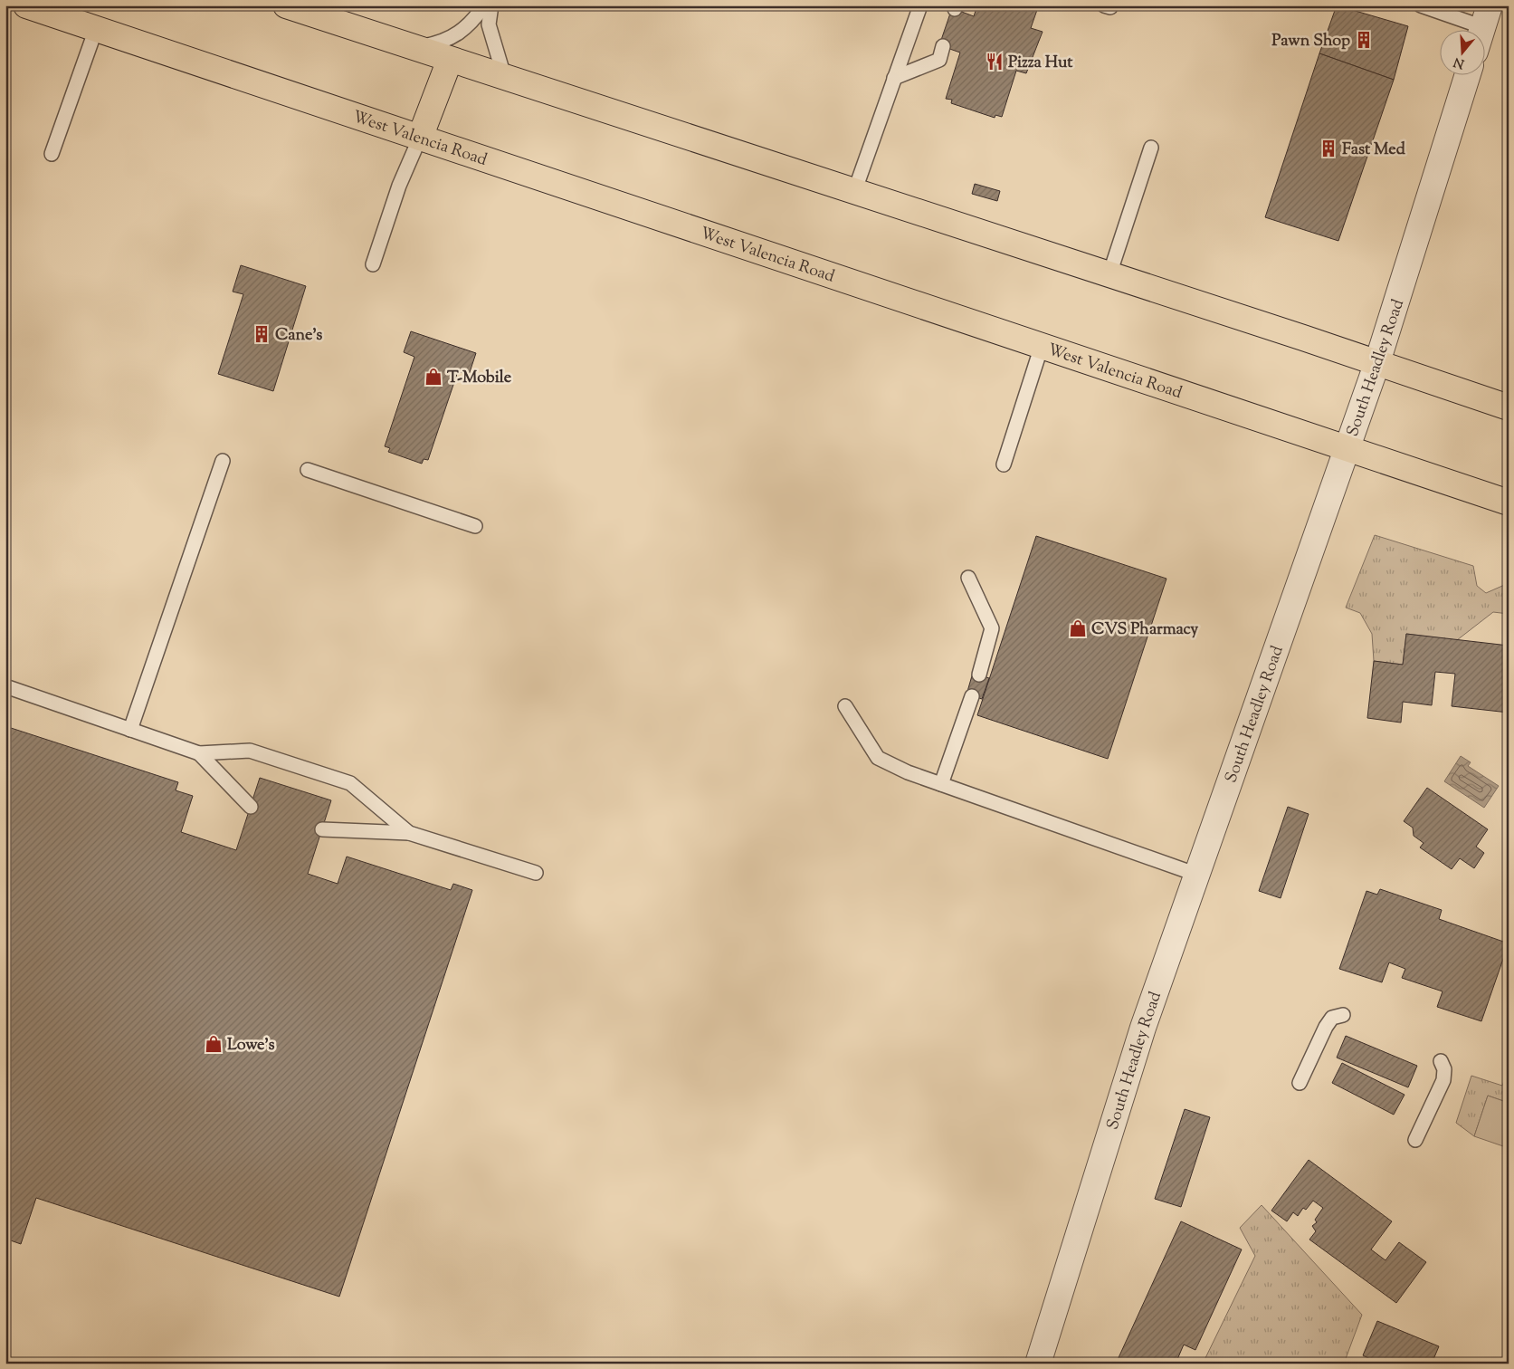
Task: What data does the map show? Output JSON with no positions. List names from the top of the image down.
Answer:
{
  "streets": {
    "main road": ["West Valencia Road"],
    "street": ["South Headley Road"]
  },
  "crossings": [
    ["West Valencia Road", "South Headley Road"]
  ],
  "places": {
    "building": ["Pawn Shop", "Fast Med", "Cane's"],
    "restaurant": ["Pizza Hut"],
    "shop": ["T-Mobile", "CVS Pharmacy", "Lowe’s"]
  },
  "north": "bottom"
}
